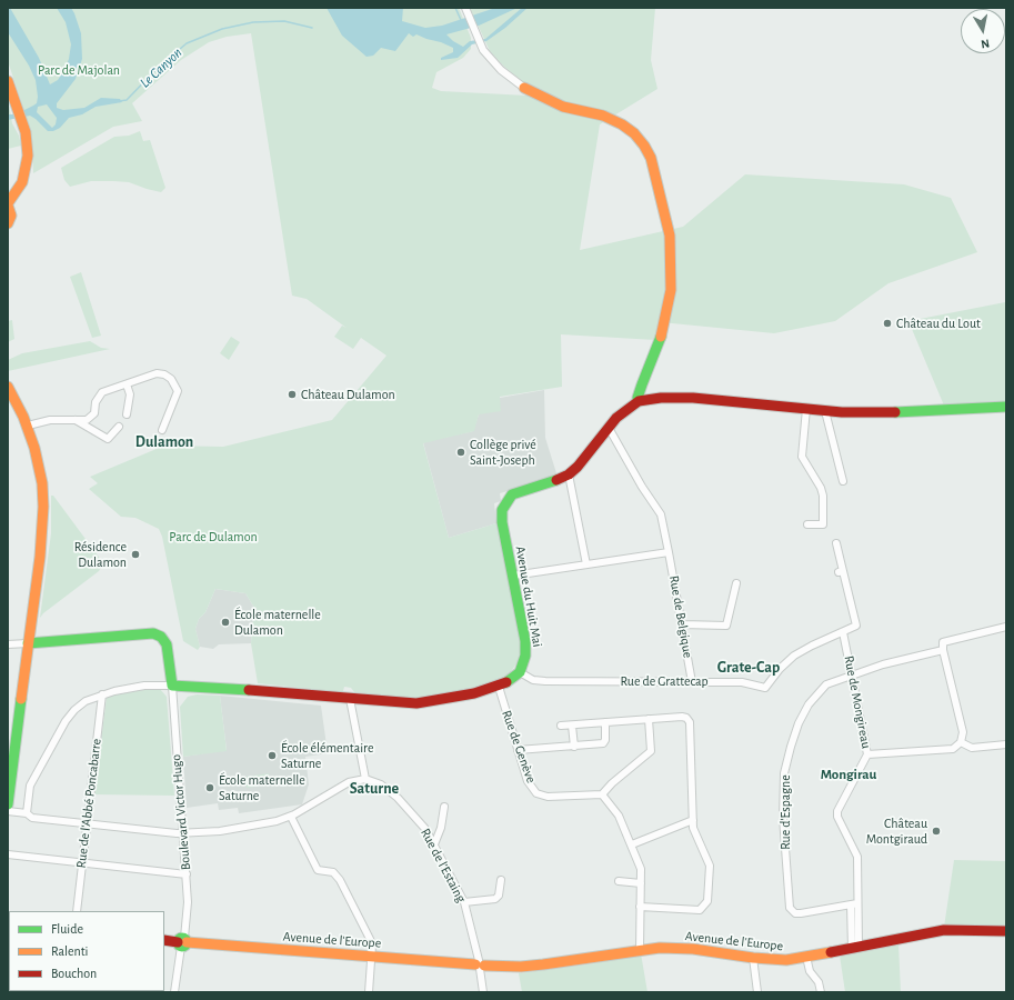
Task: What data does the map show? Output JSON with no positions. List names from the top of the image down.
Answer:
{
  "streets": {
    "main road": ["Avenue du Huit Mai", "Avenue de l'Europe"],
    "street": [
      "Rue de Belgique",
      "Rue de Grattecap",
      "Rue de Mongireau",
      "Rue de Genève",
      "Rue de l'Abbé Poncabarre",
      "Boulevard Victor Hugo",
      "Rue d'Espagne",
      "Rue de l'Estaing"
    ]
  },
  "crossings": [
    ["Avenue du Huit Mai", "Rue de Belgique"],
    ["Avenue du Huit Mai", "Rue de Grattecap"],
    ["Rue de Belgique", "Rue de Grattecap"],
    ["Rue de Grattecap", "Rue de Mongireau"],
    ["Rue de Mongireau", "Rue d'Espagne"],
    ["Rue de Mongireau", "Avenue de l'Europe"],
    ["Boulevard Victor Hugo", "Avenue de l'Europe"],
    ["Rue de l'Estaing", "Avenue de l'Europe"]
  ],
  "districts": [
    "Dulamon",
    "Grate-Cap",
    "Mongirau",
    "Saturne"
  ],
  "water": ["Le Canyon"],
  "parks": ["Parc de Majolan", "Parc de Dulamon"],
  "places": [
    "Château du Lout",
    "Château Dulamon",
    "Collège privé Saint-Joseph",
    "Résidence Dulamon",
    "École maternelle Dulamon",
    "École élémentaire Saturne",
    "École maternelle Saturne",
    "Château Montgiraud"
  ],
  "legend": ["Fluide", "Ralenti", "Bouchon"],
  "north": "bottom"
}
